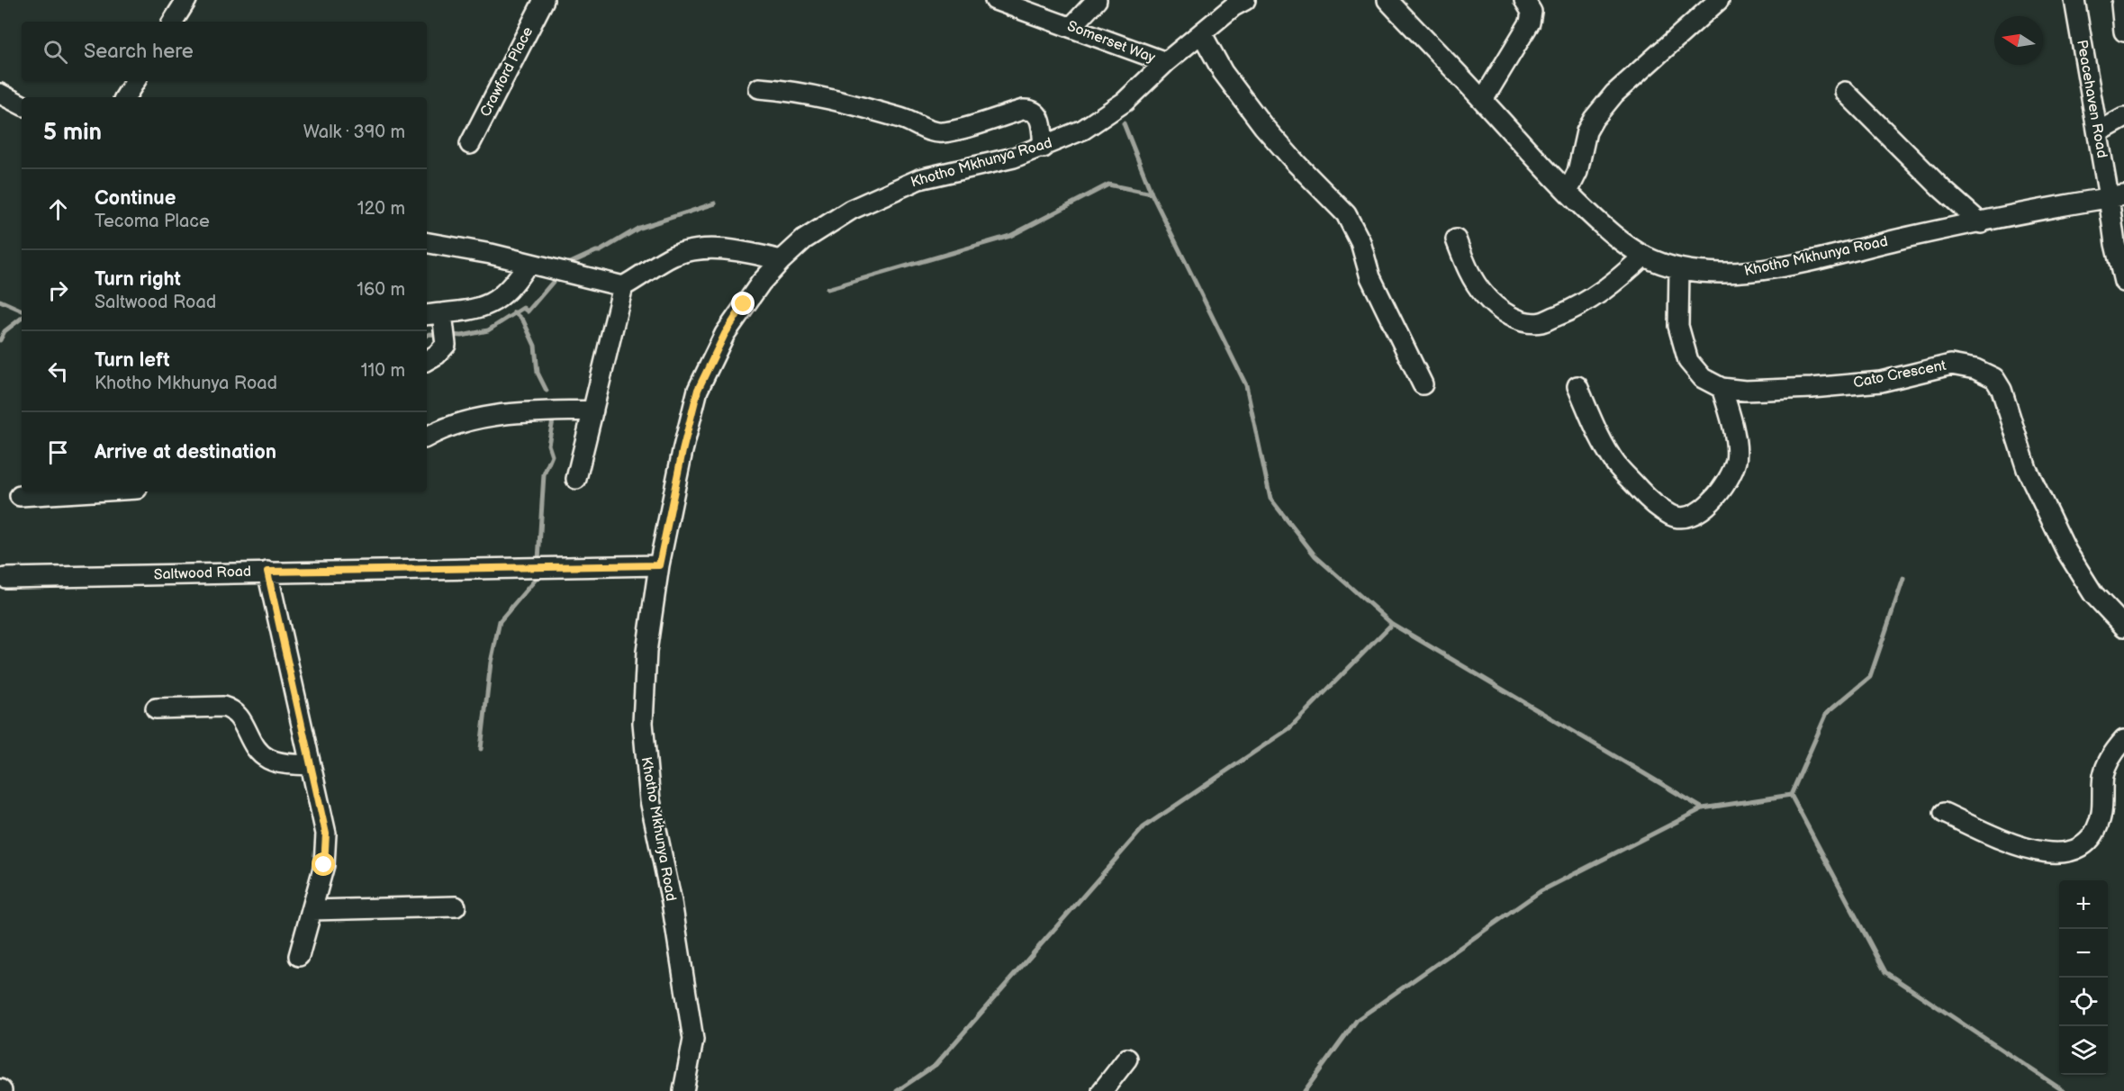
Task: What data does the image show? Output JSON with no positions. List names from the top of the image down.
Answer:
{
  "streets": {
    "street": [
      "Somerset Way",
      "Crawford Place",
      "Peacehaven Road",
      "Khotho Mkhunya Road",
      "Cato Crescent",
      "Saltwood Road"
    ]
  },
  "crossings": [
    ["Somerset Way", "Khotho Mkhunya Road"],
    ["Peacehaven Road", "Khotho Mkhunya Road"],
    ["Khotho Mkhunya Road", "Saltwood Road"]
  ],
  "north": "left",
  "page": {
    "search": "Search here",
    "heading": ["5 min", "Walk · 390 m"],
    "list": [
      ["Continue", "Tecoma Place", "120 m"],
      ["Turn right", "Saltwood Road", "160 m"],
      ["Turn left", "Khotho Mkhunya Road", "110 m"],
      "Arrive at destination"
    ],
    "map_buttons": ["+", "−"]
  }
}
